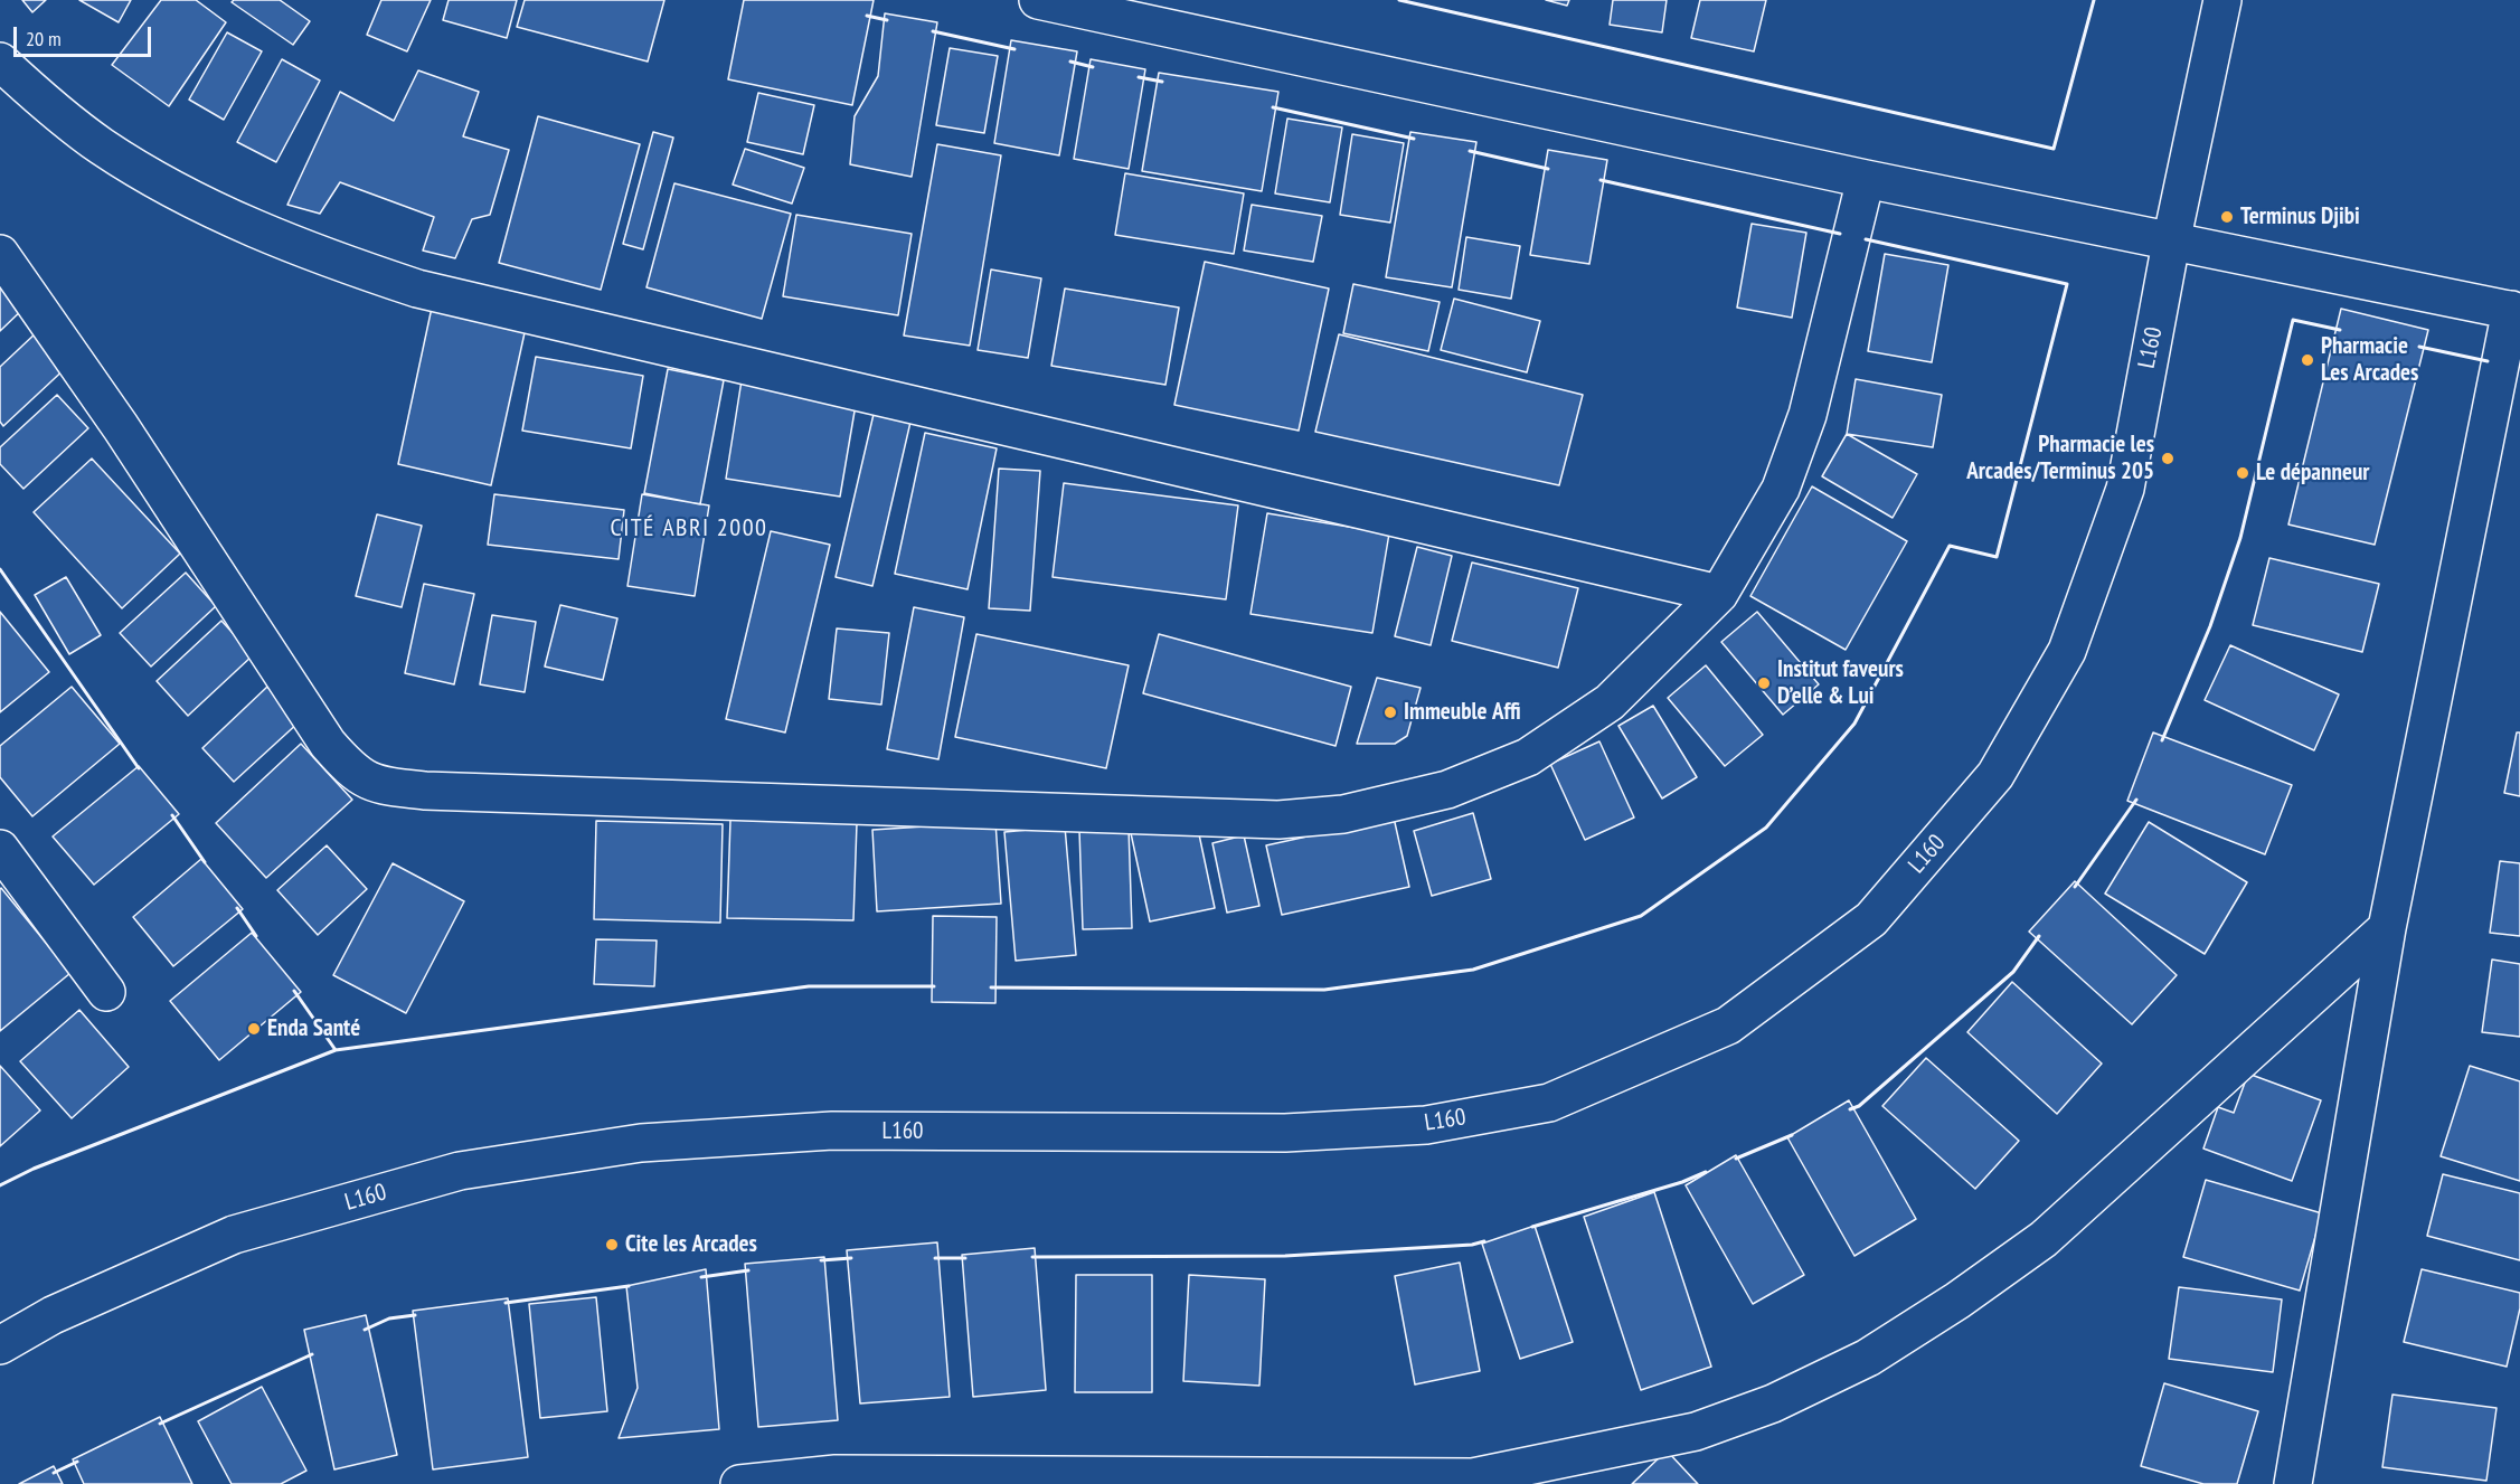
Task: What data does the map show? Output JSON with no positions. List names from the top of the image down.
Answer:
{
  "streets": {
    "street": ["L160"]
  },
  "districts": ["CITÉ ABRI 2000"],
  "places": [
    "Terminus Djibi",
    "Pharmacie Les Arcades",
    "Pharmacie les Arcades/Terminus 205",
    "Le dépanneur",
    "Institut faveurs D’elle & Lui",
    "Immeuble Affi",
    "Enda Santé",
    "Cite les Arcades"
  ],
  "scale_bar": "20 m"
}
